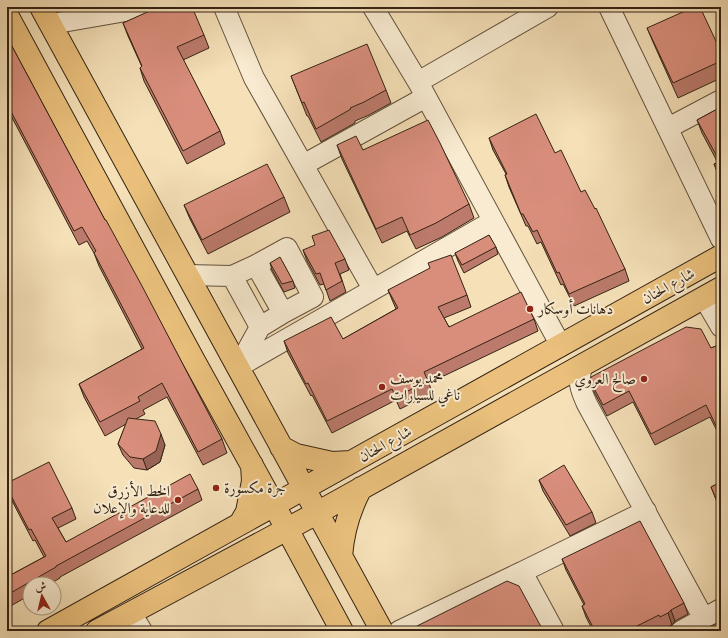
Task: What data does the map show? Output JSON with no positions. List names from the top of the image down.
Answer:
{
  "streets": {
    "main road": ["شارع الحنان"]
  },
  "places": [
    "دهانات أوسكار",
    "صالح العروي",
    "محمد يوسف ناغي للسيارات",
    "جرة مكسورة",
    "الخط الأزرق للدعاية والإعلان"
  ],
  "north": "top"
}
